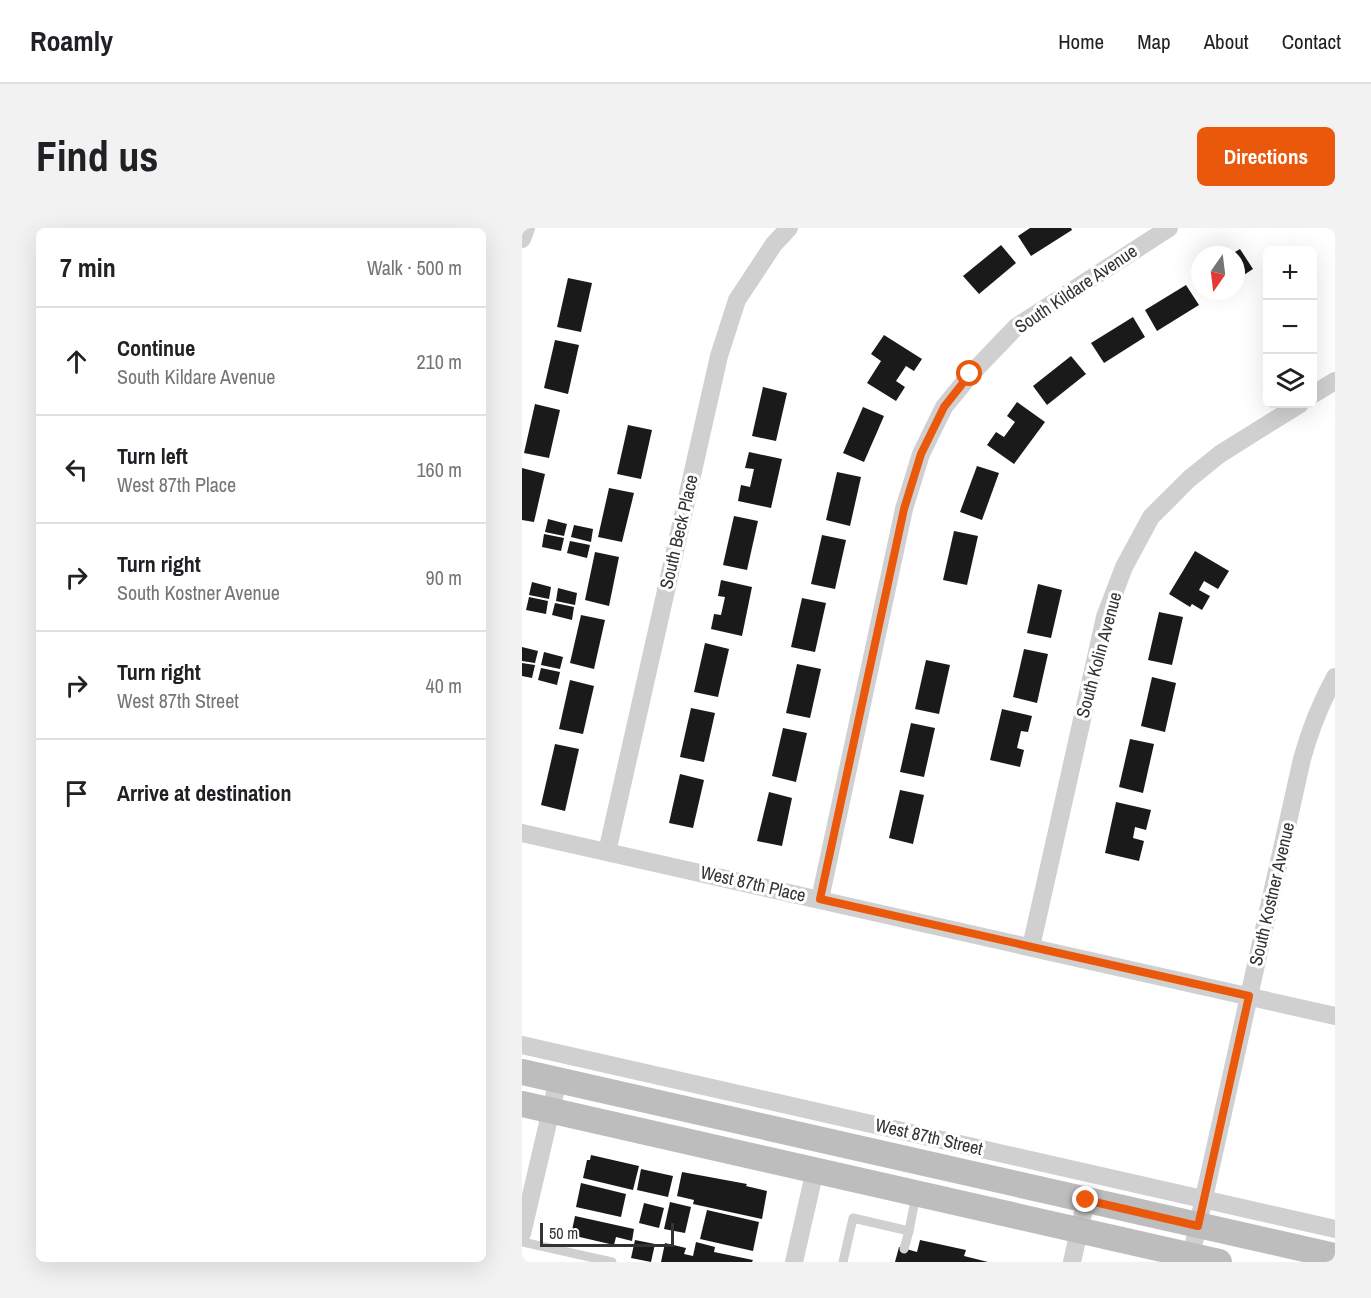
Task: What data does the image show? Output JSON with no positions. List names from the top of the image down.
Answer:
{
  "streets": {
    "main road": ["West 87th Street"],
    "street": [
      "South Kildare Avenue",
      "South Beck Place",
      "South Kolin Avenue",
      "West 87th Place",
      "South Kostner Avenue"
    ]
  },
  "crossings": [
    ["South Kildare Avenue", "West 87th Place"],
    ["South Beck Place", "West 87th Place"],
    ["South Kolin Avenue", "West 87th Place"],
    ["West 87th Place", "South Kostner Avenue"],
    ["South Kostner Avenue", "West 87th Street"]
  ],
  "scale_bar": "50 m",
  "north": "bottom",
  "page": {
    "header": "Roamly",
    "nav": [
      "Home",
      "Map",
      "About",
      "Contact"
    ],
    "buttons": "Directions",
    "title": "Find us",
    "heading": ["7 min", "Walk · 500 m"],
    "map_buttons": ["+", "−"],
    "list": [
      ["Continue", "South Kildare Avenue", "210 m"],
      ["Turn left", "West 87th Place", "160 m"],
      ["Turn right", "South Kostner Avenue", "90 m"],
      ["Turn right", "West 87th Street", "40 m"],
      "Arrive at destination"
    ],
    "scale": "50 m"
  }
}
